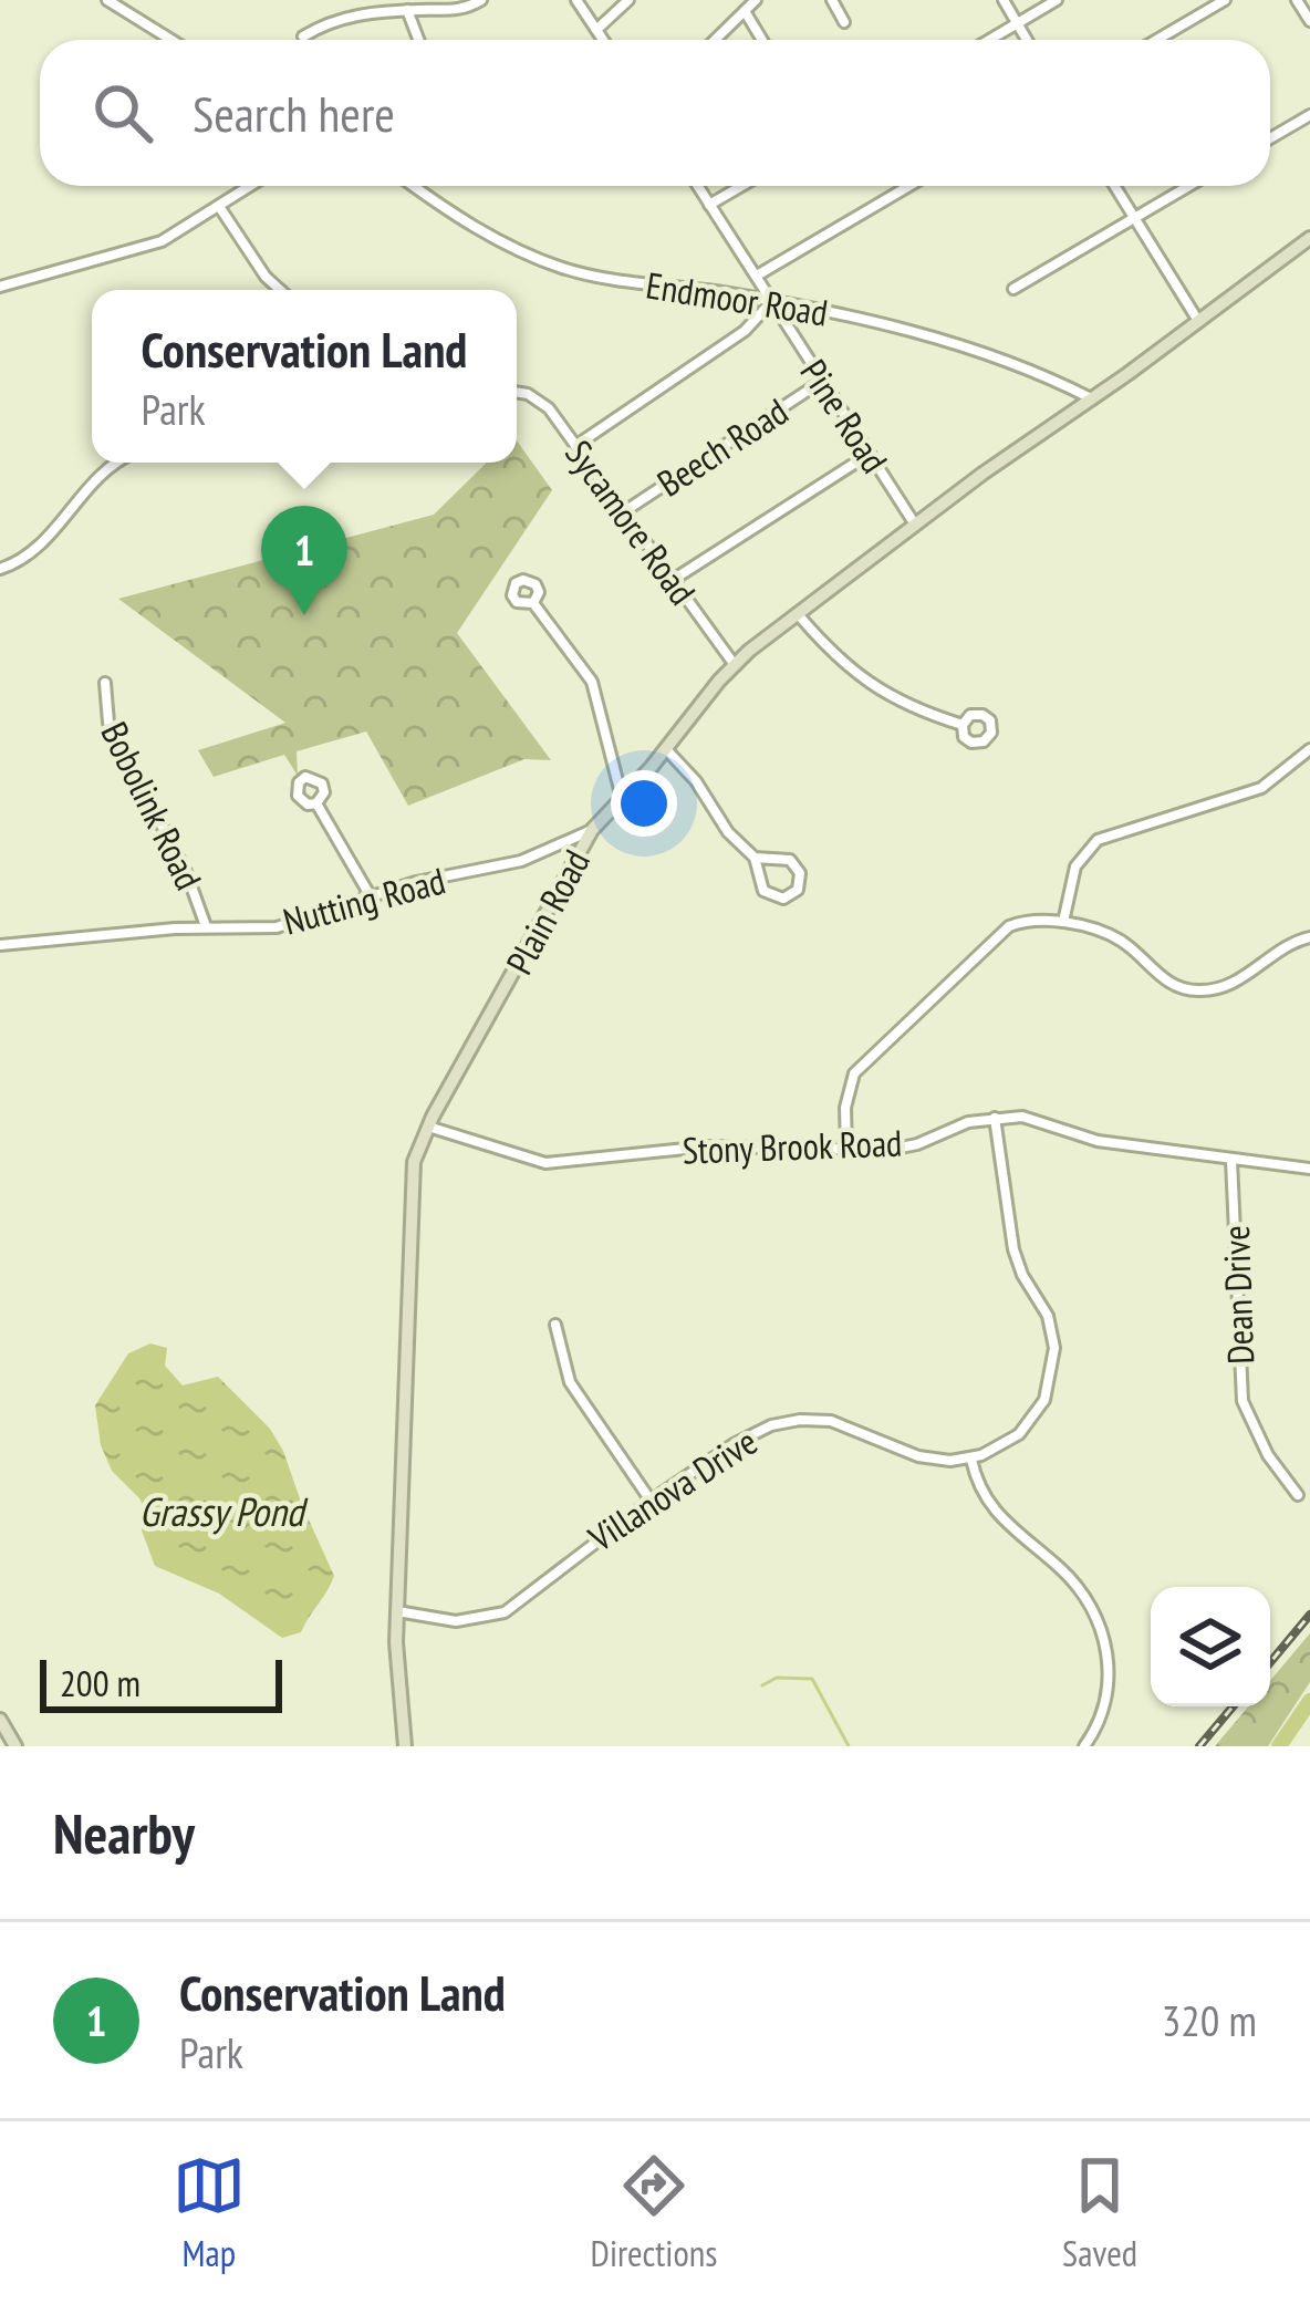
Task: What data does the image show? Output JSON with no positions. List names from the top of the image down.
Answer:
{
  "streets": {
    "main road": ["Plain Road"],
    "street": [
      "Endmoor Road",
      "Pine Road",
      "Beech Road",
      "Sycamore Road",
      "Bobolink Road",
      "Nutting Road",
      "Stony Brook Road",
      "Dean Drive",
      "Villanova Drive"
    ]
  },
  "crossings": [
    ["Endmoor Road", "Pine Road"],
    ["Endmoor Road", "Plain Road"],
    ["Pine Road", "Beech Road"],
    ["Pine Road", "Plain Road"],
    ["Beech Road", "Sycamore Road"],
    ["Sycamore Road", "Plain Road"],
    ["Bobolink Road", "Nutting Road"],
    ["Nutting Road", "Plain Road"],
    ["Plain Road", "Stony Brook Road"],
    ["Plain Road", "Villanova Drive"],
    ["Stony Brook Road", "Dean Drive"]
  ],
  "water": ["Grassy Pond"],
  "scale_bar": "200 m",
  "page": {
    "search": "Search here",
    "popup": ["Conservation Land", "Park"],
    "pins": "1",
    "scale": "200 m",
    "heading": "Nearby",
    "list": [
      {
        "mark": "1",
        "name": "Conservation Land",
        "note": "Park",
        "value": "320 m"
      }
    ],
    "nav": ["Map", "Directions", "Saved"]
  }
}
